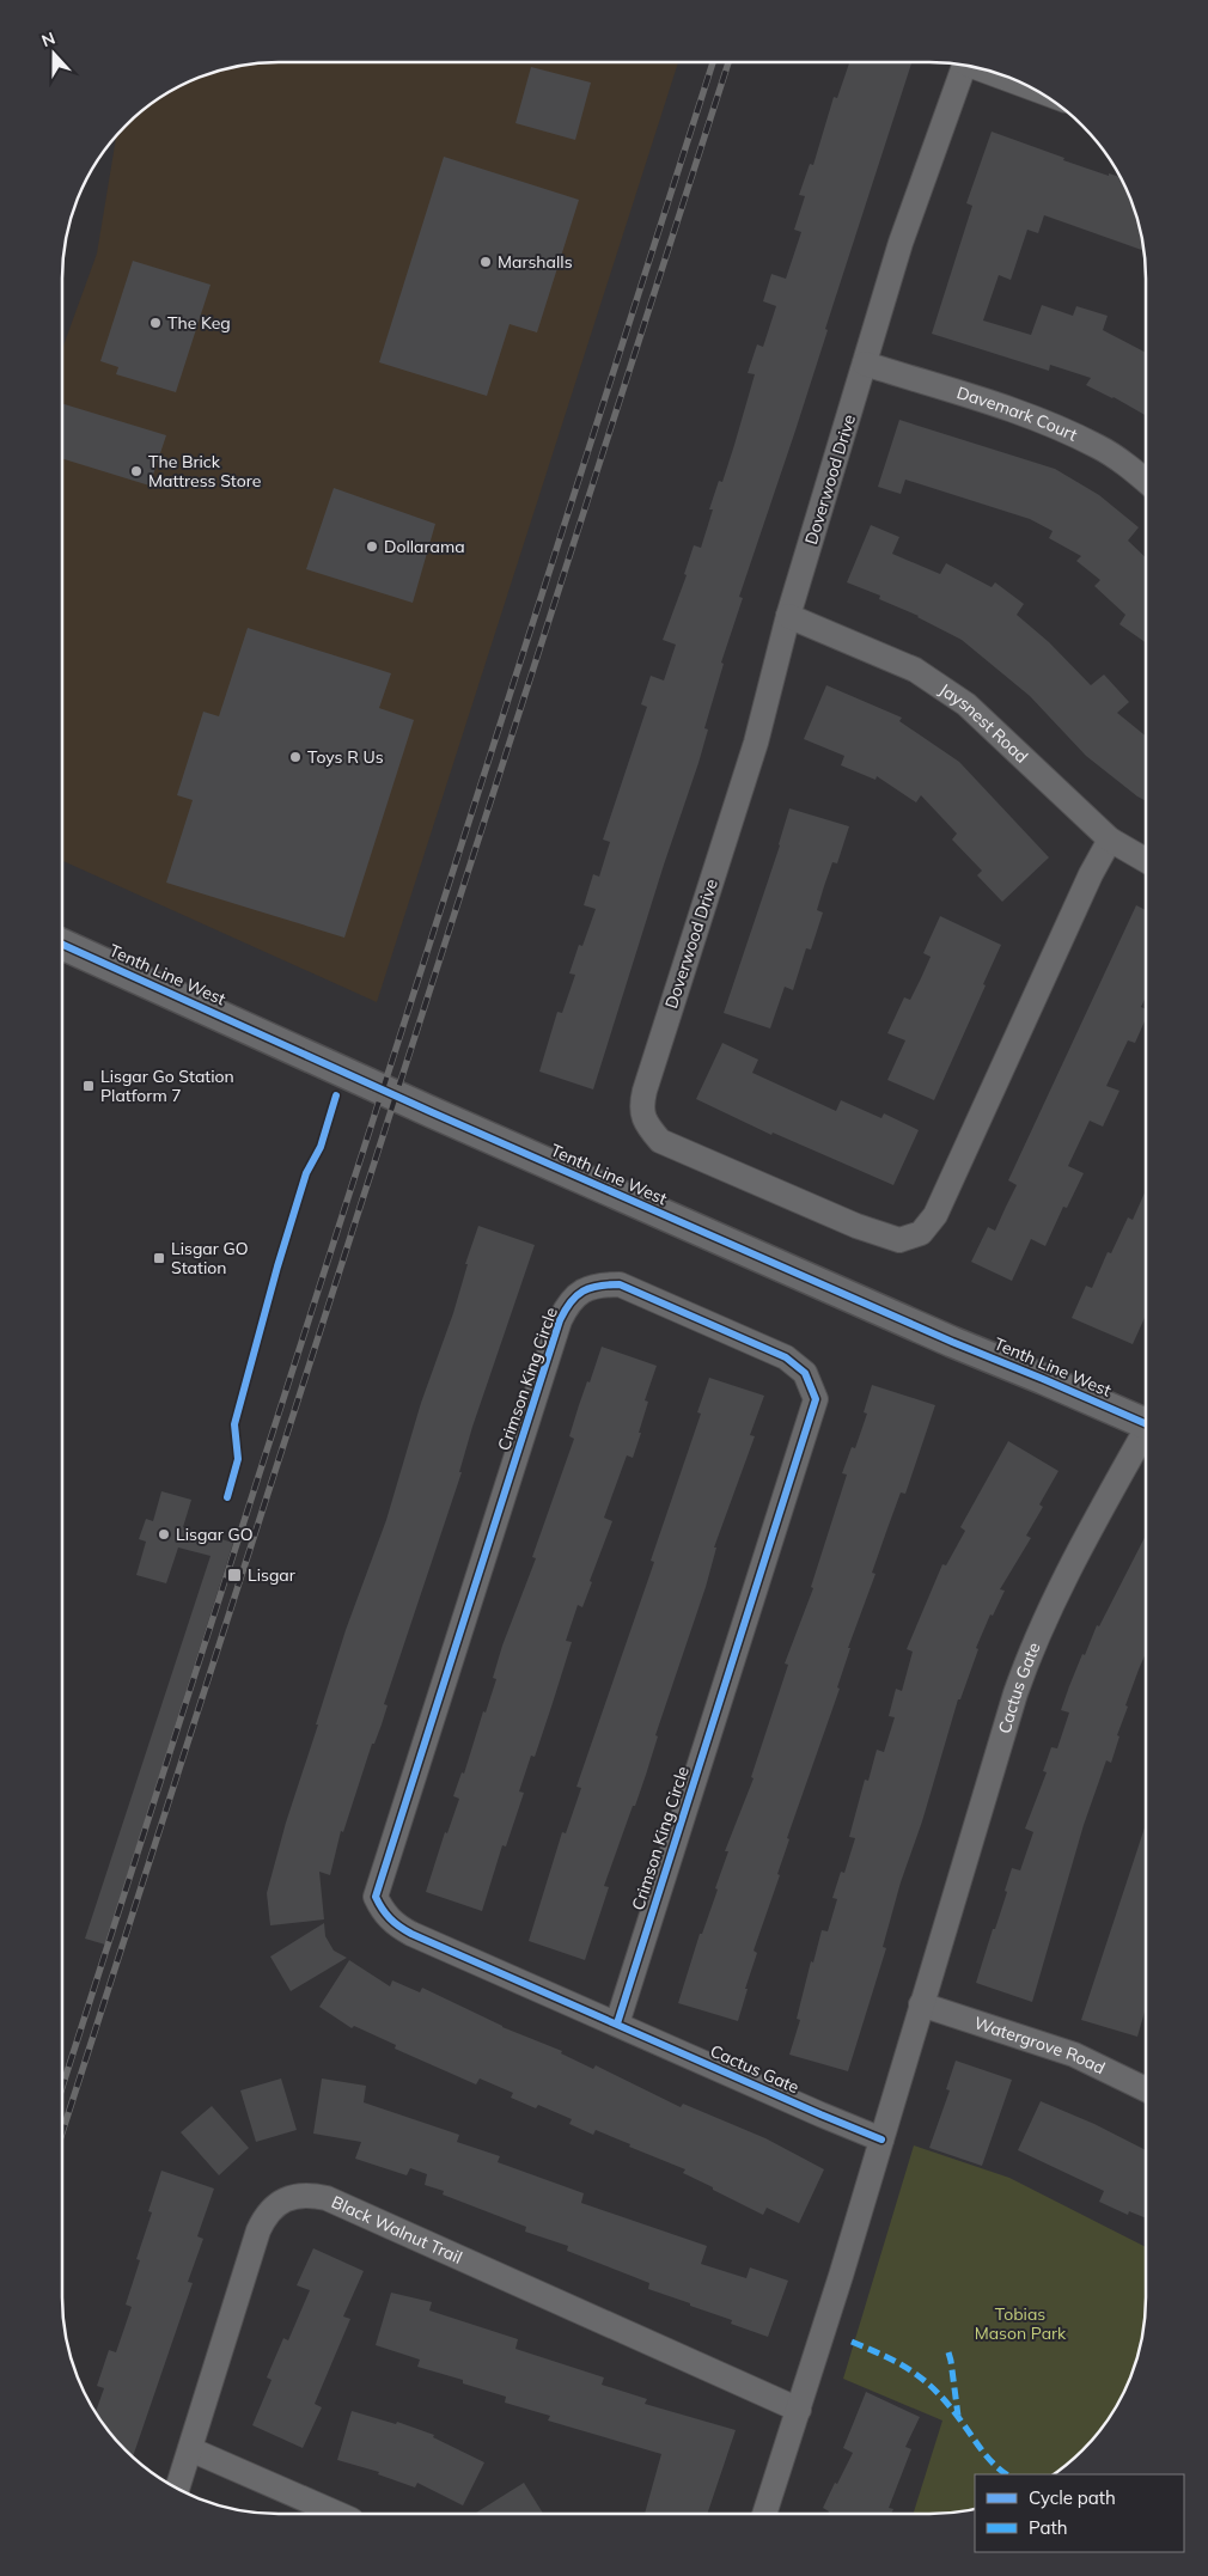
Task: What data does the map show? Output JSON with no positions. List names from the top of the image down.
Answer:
{
  "streets": {
    "street": [
      "Davemark Court",
      "Doverwood Drive",
      "Jaysnest Road",
      "Tenth Line West",
      "Crimson King Circle",
      "Cactus Gate",
      "Watergrove Road",
      "Black Walnut Trail"
    ]
  },
  "crossings": [
    ["Davemark Court", "Doverwood Drive"],
    ["Doverwood Drive", "Jaysnest Road"],
    ["Crimson King Circle", "Cactus Gate"],
    ["Cactus Gate", "Watergrove Road"],
    ["Cactus Gate", "Black Walnut Trail"]
  ],
  "parks": ["Tobias Mason Park"],
  "places": {
    "other": [
      "Marshalls",
      "The Keg",
      "The Brick Mattress Store",
      "Dollarama",
      "Toys R Us",
      "Lisgar GO"
    ],
    "transit": ["Lisgar Go Station Platform 7", "Lisgar GO Station", "Lisgar"]
  },
  "legend": ["Cycle path", "Path"],
  "north": "top"
}
